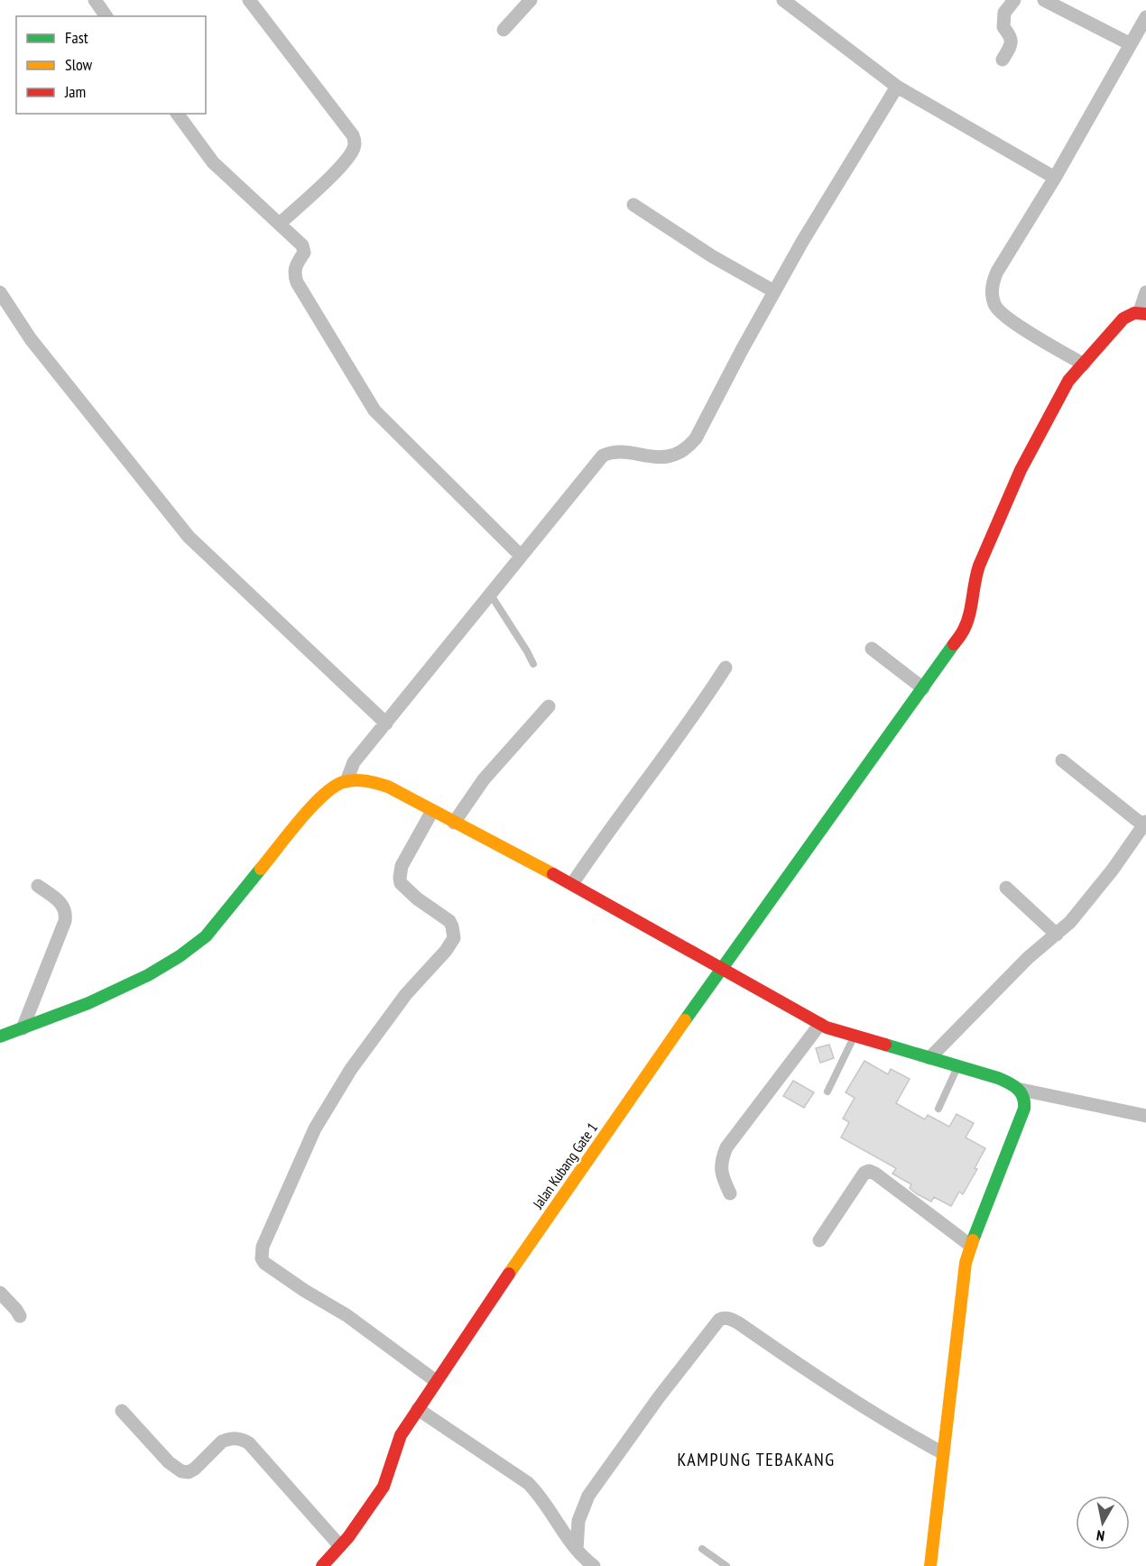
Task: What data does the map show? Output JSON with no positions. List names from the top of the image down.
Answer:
{
  "streets": {
    "street": ["Jalan Kubang Gate 1"]
  },
  "districts": ["KAMPUNG TEBAKANG"],
  "legend": ["Fast", "Slow", "Jam"],
  "north": "bottom"
}
